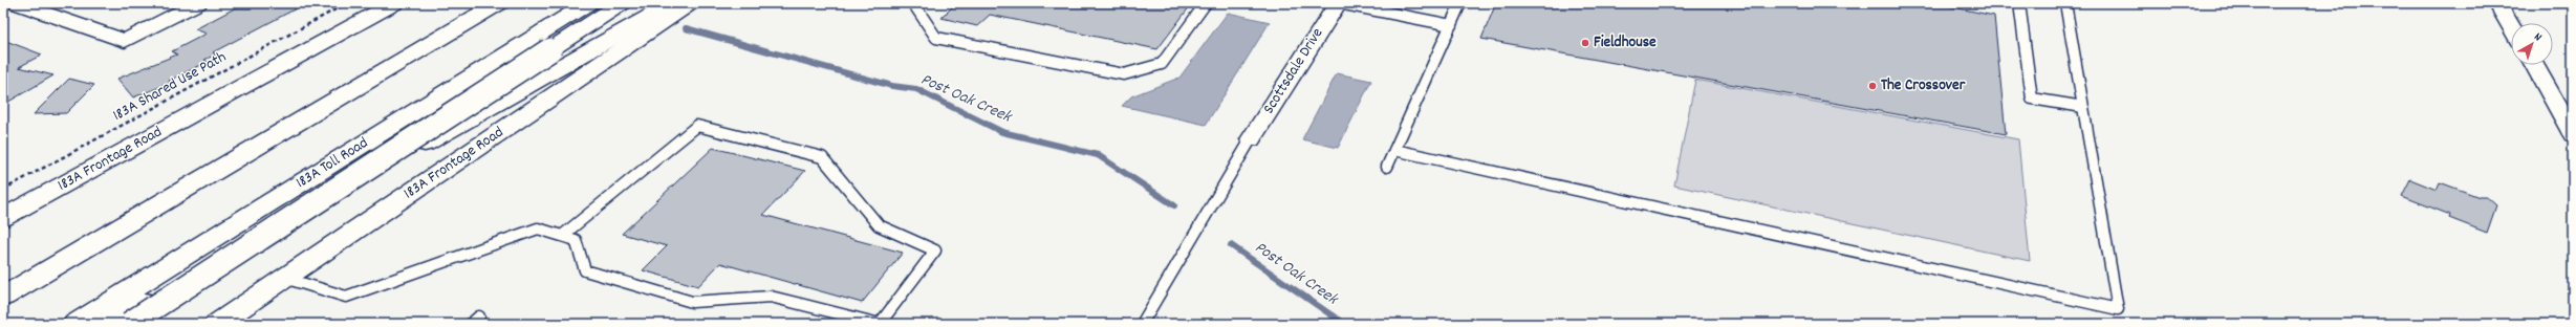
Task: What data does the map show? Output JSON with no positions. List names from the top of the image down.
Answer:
{
  "streets": {
    "main road": ["183A Frontage Road", "183A Toll Road"],
    "street": ["Scottsdale Drive"],
    "path": ["183A Shared Use Path"]
  },
  "water": ["Post Oak Creek"],
  "places": ["Fieldhouse", "The Crossover"],
  "north": "top right"
}
